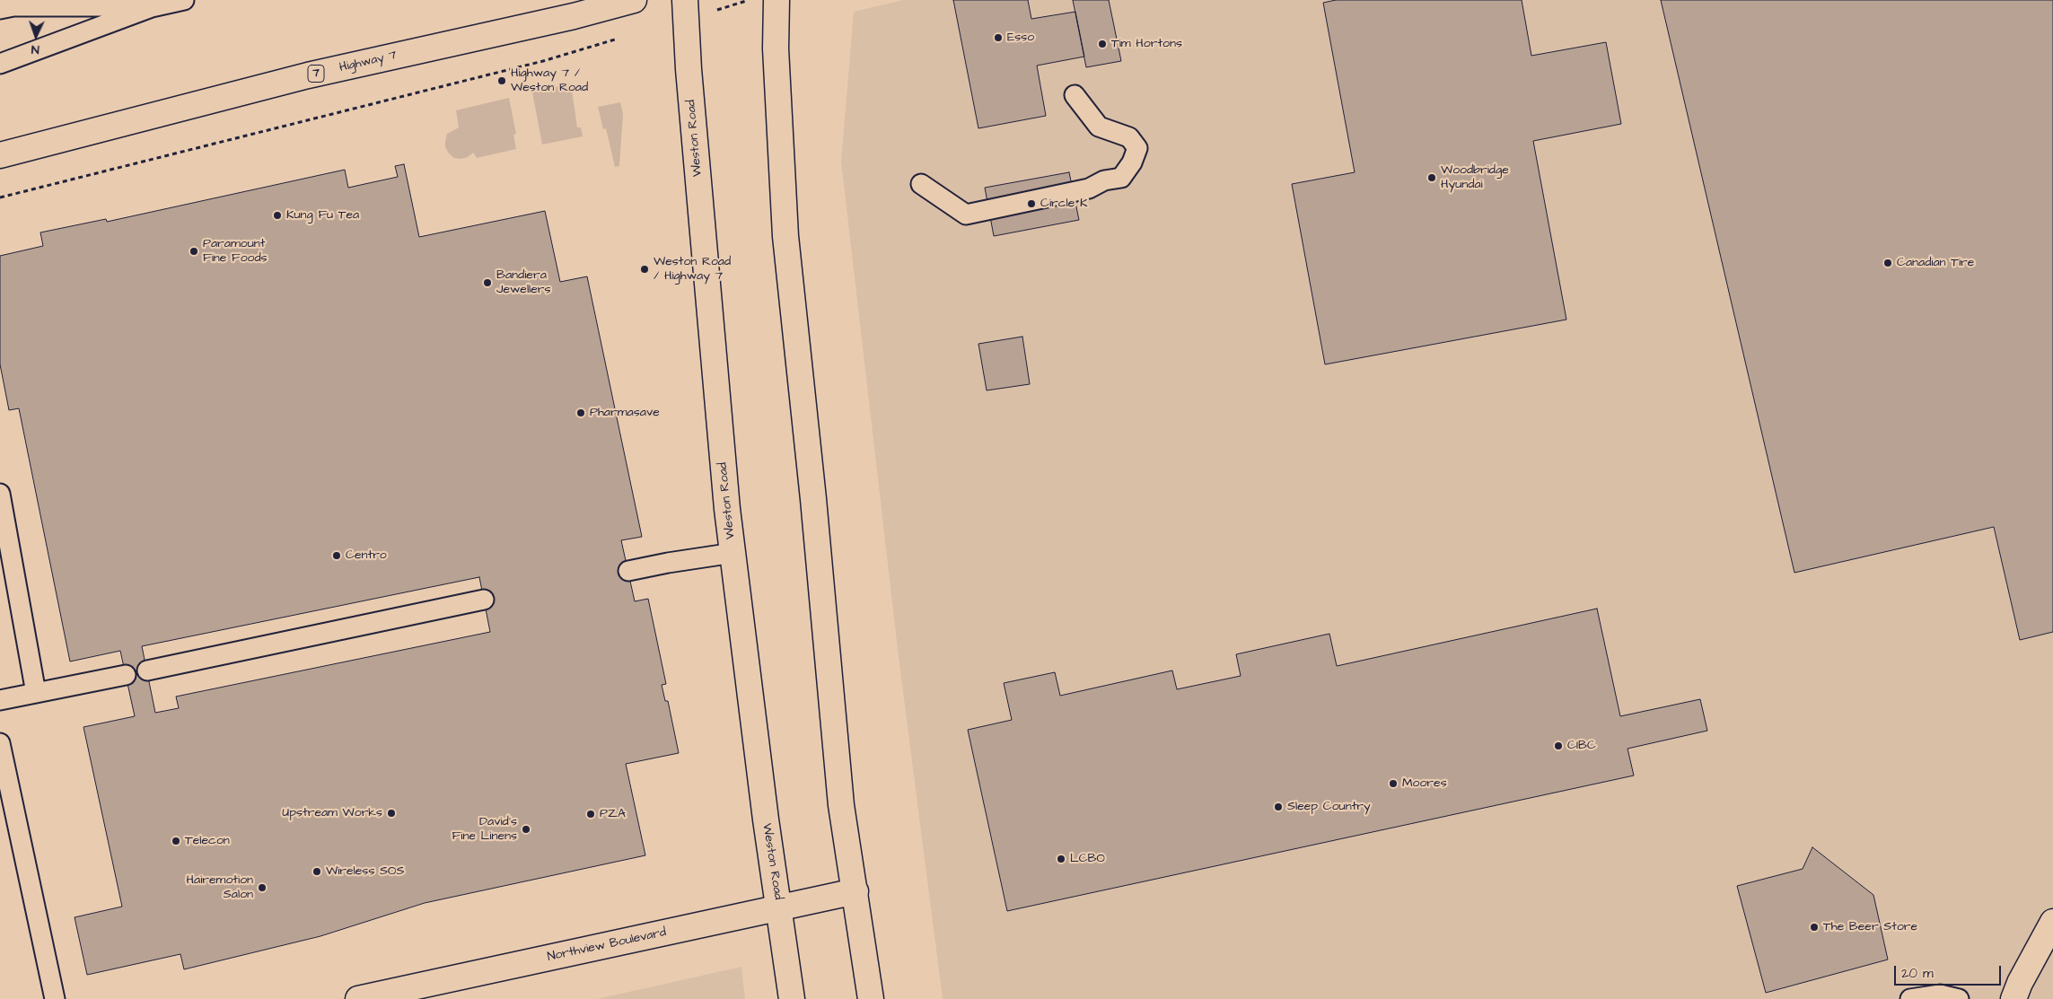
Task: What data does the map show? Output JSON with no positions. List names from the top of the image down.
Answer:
{
  "streets": {
    "main road": [
      "Highway 7",
      "7",
      "Weston Road",
      "Northview Boulevard"
    ]
  },
  "crossings": [
    ["Weston Road", "Northview Boulevard"]
  ],
  "places": [
    "Esso",
    "Tim Hortons",
    "Highway 7 / Weston Road",
    "Woodbridge Hyundai",
    "Circle K",
    "Kung Fu Tea",
    "Paramount Fine Foods",
    "Canadian Tire",
    "Weston Road / Highway 7",
    "Bandiera Jewellers",
    "Pharmasave",
    "Centro",
    "CIBC",
    "Moores",
    "Sleep Country",
    "Upstream Works",
    "PZA",
    "David's Fine Linens",
    "Telecon",
    "LCBO",
    "Wireless SOS",
    "Hairemotion Salon",
    "The Beer Store"
  ],
  "scale_bar": "20 m",
  "north": "bottom"
}
